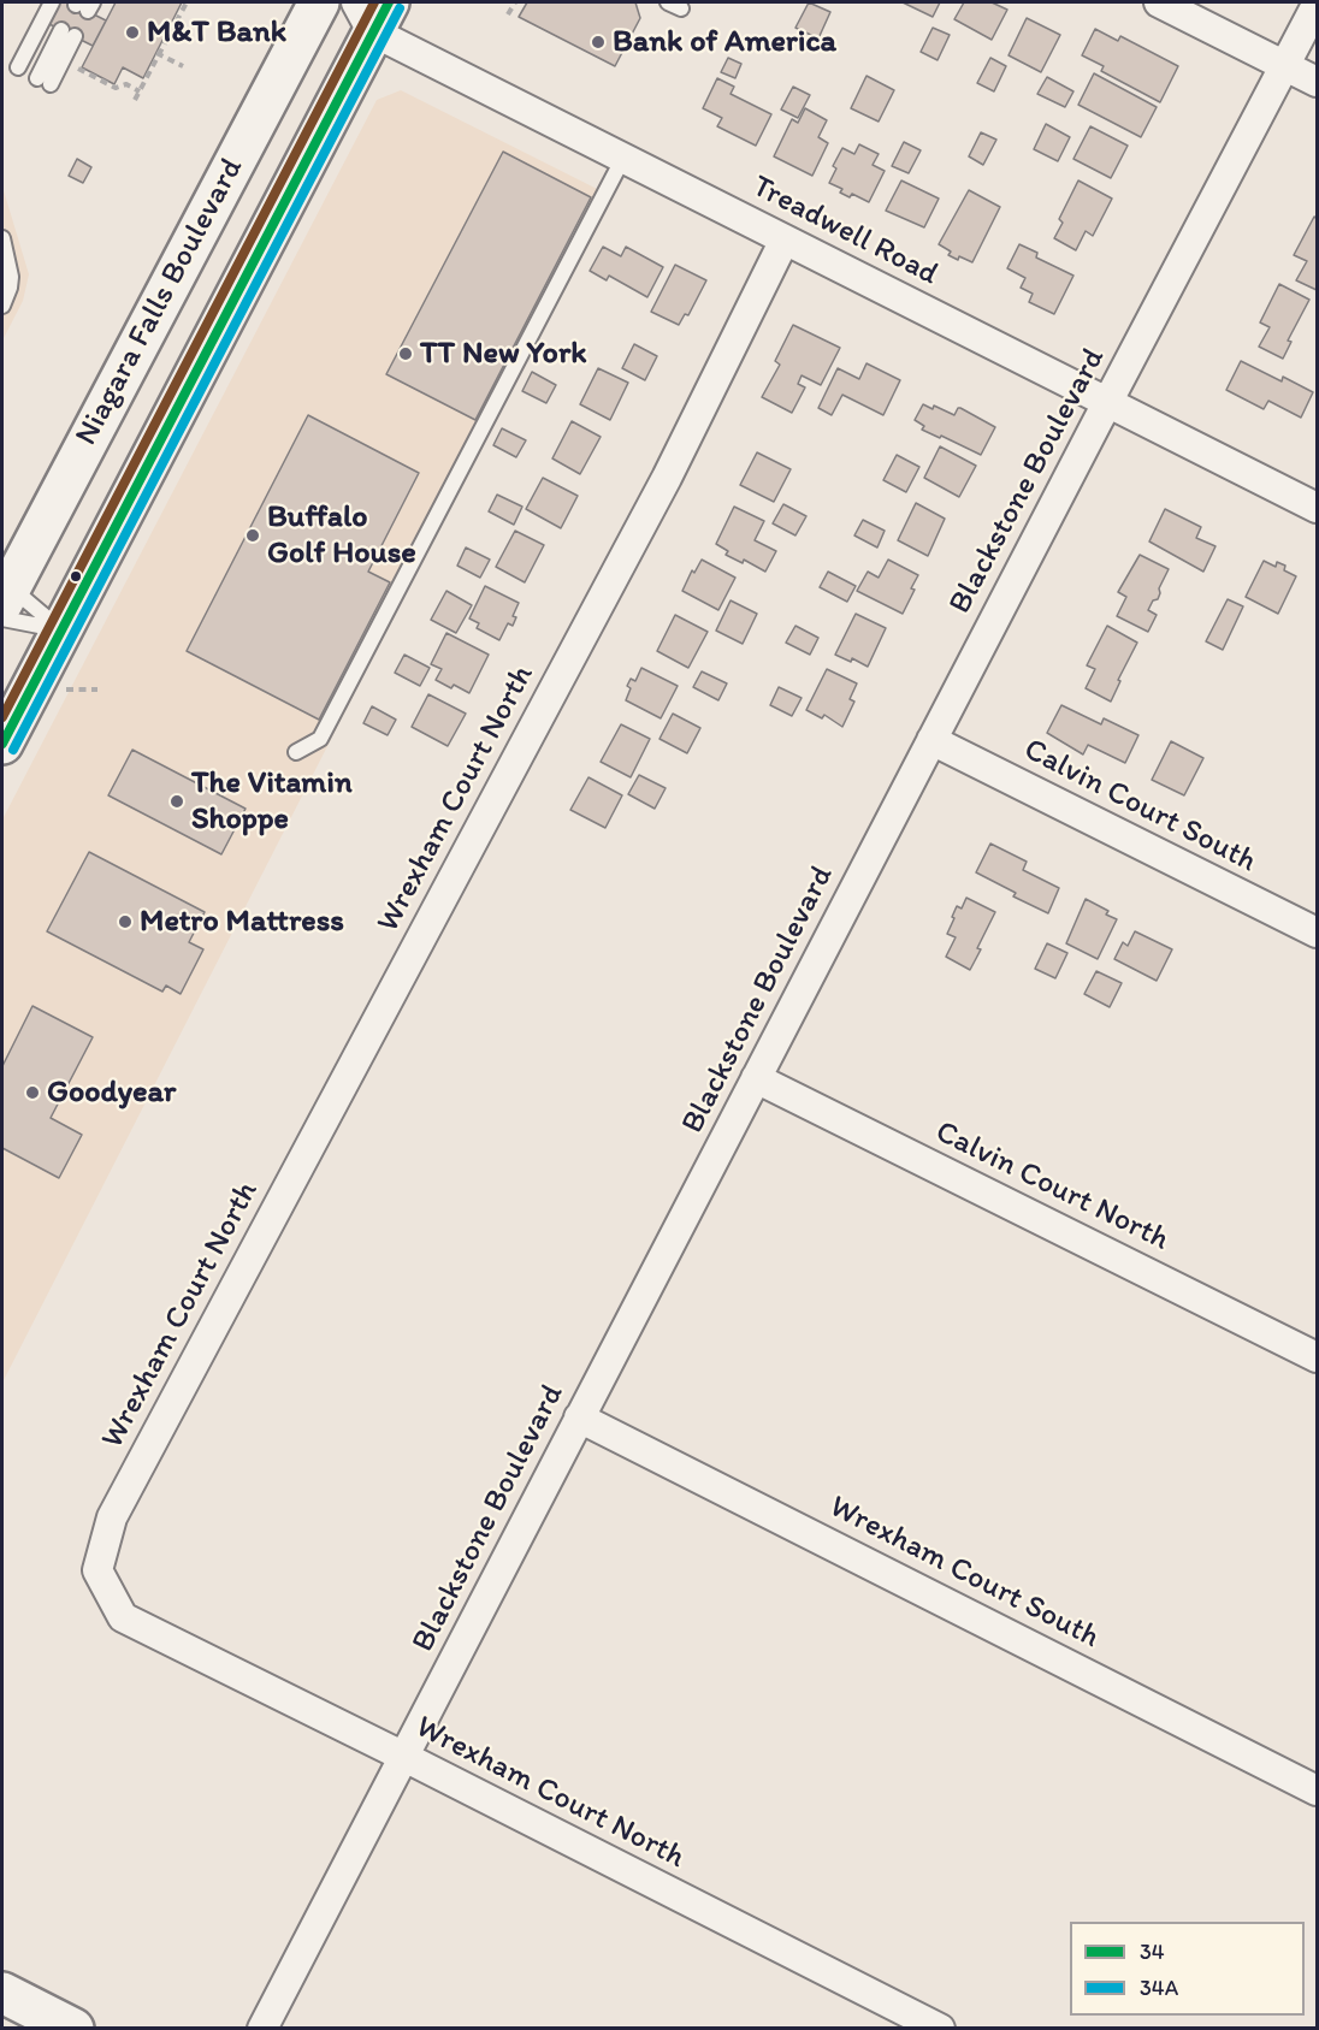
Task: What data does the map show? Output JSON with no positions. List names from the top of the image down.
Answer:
{
  "streets": {
    "main road": ["Niagara Falls Boulevard"],
    "street": [
      "Treadwell Road",
      "Blackstone Boulevard",
      "Wrexham Court North",
      "Calvin Court South",
      "Calvin Court North",
      "Wrexham Court South"
    ]
  },
  "crossings": [
    ["Treadwell Road", "Niagara Falls Boulevard"],
    ["Treadwell Road", "Blackstone Boulevard"],
    ["Treadwell Road", "Wrexham Court North"],
    ["Blackstone Boulevard", "Wrexham Court North"],
    ["Blackstone Boulevard", "Calvin Court South"],
    ["Blackstone Boulevard", "Calvin Court North"],
    ["Blackstone Boulevard", "Wrexham Court South"]
  ],
  "places": [
    "M&T Bank",
    "Bank of America",
    "TT New York",
    "Buffalo Golf House",
    "The Vitamin Shoppe",
    "Metro Mattress",
    "Goodyear"
  ],
  "lines": ["transit line 34", "transit line 34A"],
  "legend": ["34", "34A"]
}
